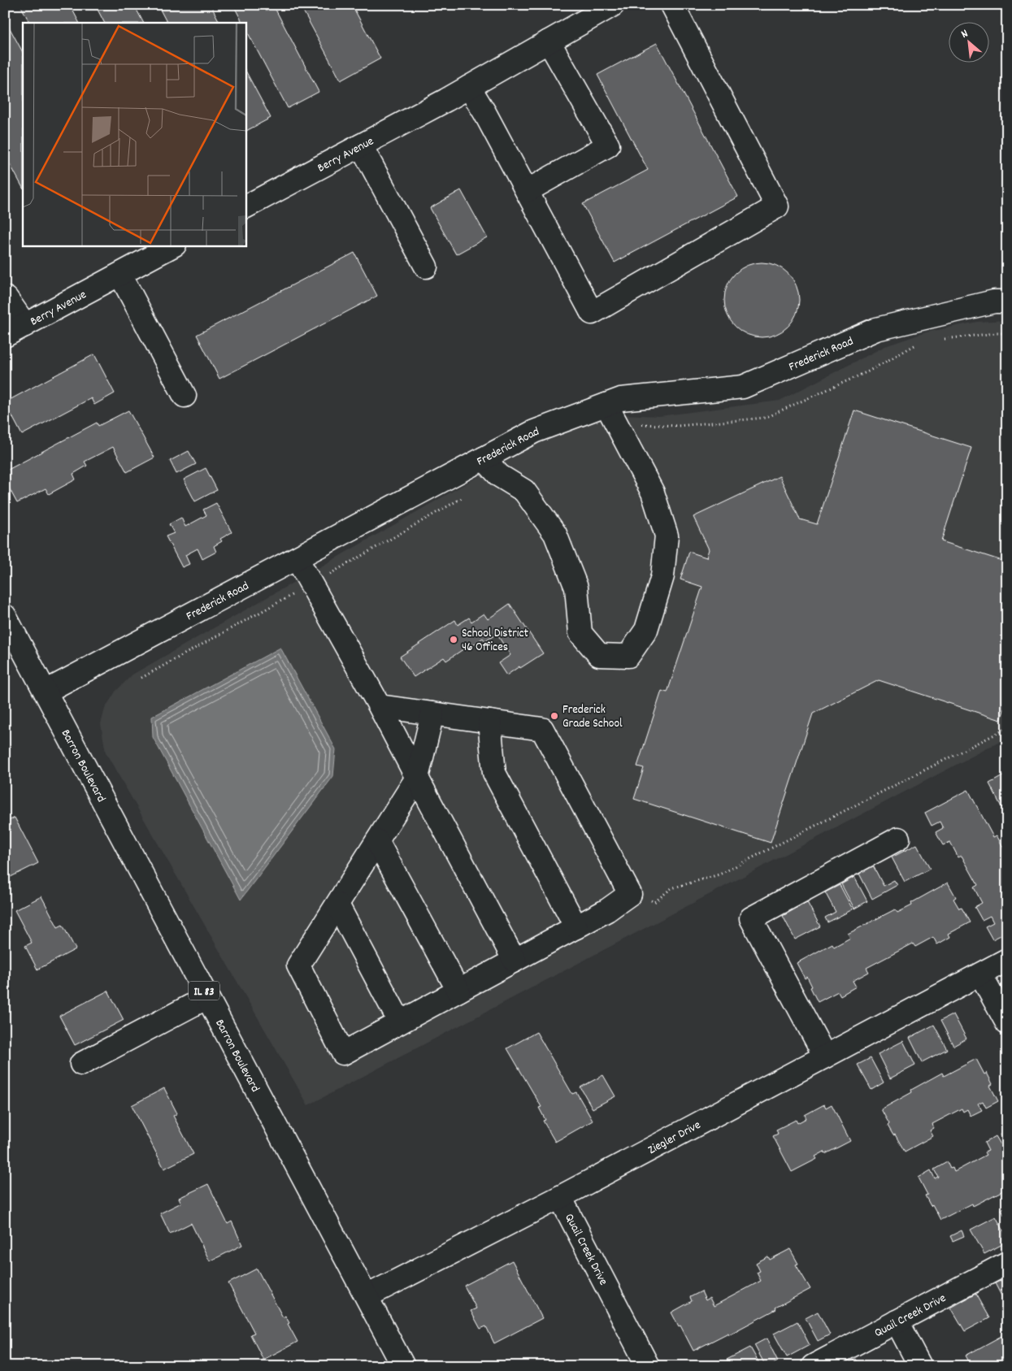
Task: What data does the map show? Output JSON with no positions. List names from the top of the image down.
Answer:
{
  "streets": {
    "street": [
      "Berry Avenue",
      "Frederick Road",
      "Barron Boulevard",
      "IL 83",
      "Ziegler Drive",
      "Quail Creek Drive"
    ]
  },
  "crossings": [
    ["Frederick Road", "Barron Boulevard"],
    ["Barron Boulevard", "Ziegler Drive"],
    ["Ziegler Drive", "Quail Creek Drive"]
  ],
  "places": ["School District 46 Offices", "Frederick Grade School"],
  "north": "top left"
}
